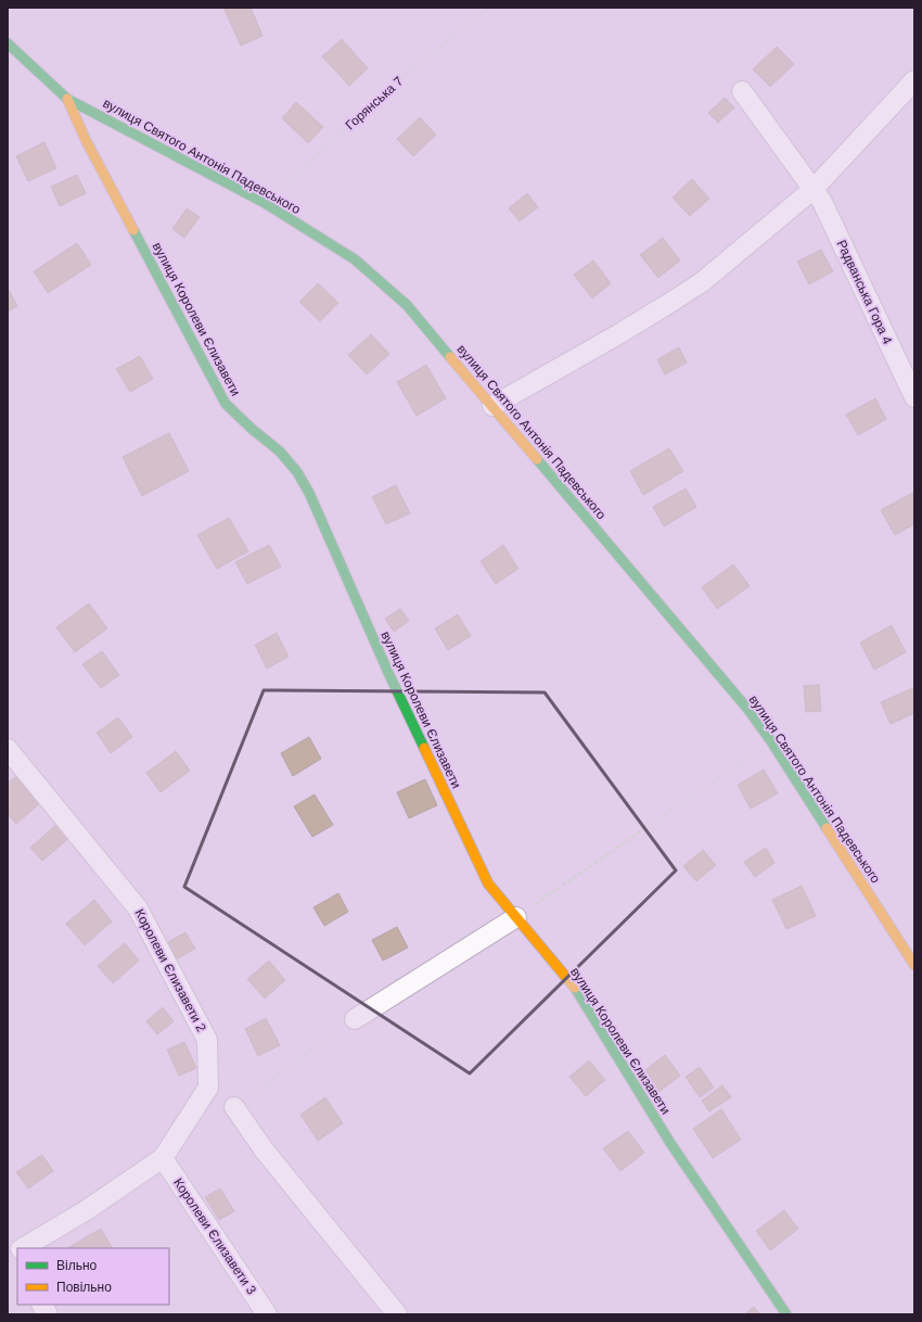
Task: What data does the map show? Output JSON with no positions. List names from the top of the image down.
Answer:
{
  "streets": {
    "street": [
      "вулиця Святого Антонія Падевського",
      "Радванська Гора 4",
      "вулиця Королеви Єлизавети",
      "Королеви Єлизавети 2",
      "Королеви Єлизавети 3"
    ],
    "path": ["Горянська 7"]
  },
  "crossings": [
    ["Горянська 7", "вулиця Святого Антонія Падевського"],
    ["вулиця Святого Антонія Падевського", "вулиця Королеви Єлизавети"],
    ["Королеви Єлизавети 2", "Королеви Єлизавети 3"]
  ],
  "legend": ["Вільно", "Повільно"]
}
